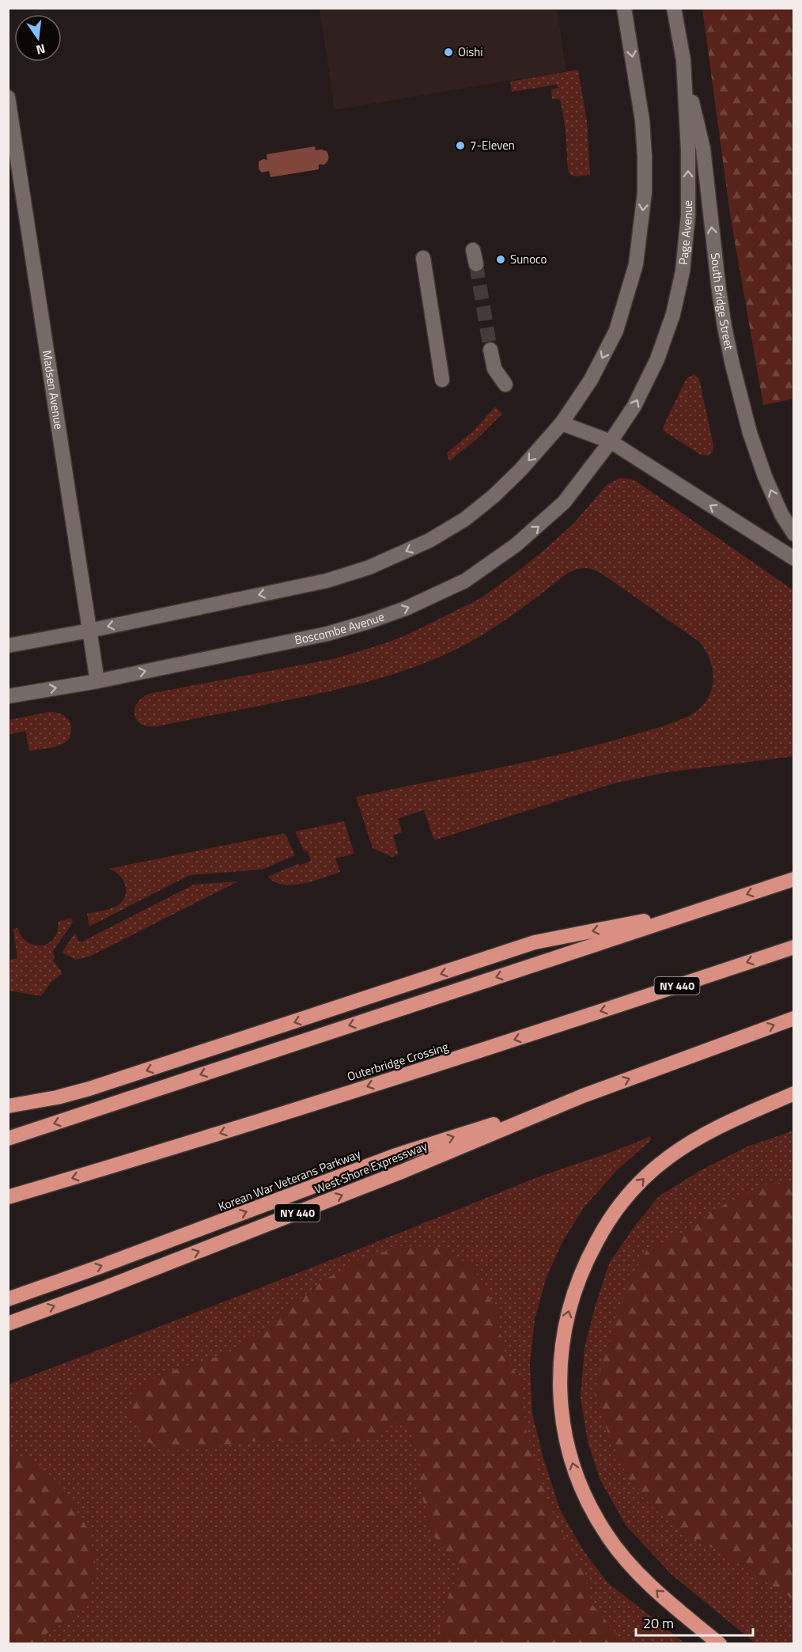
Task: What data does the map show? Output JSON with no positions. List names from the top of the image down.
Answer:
{
  "streets": {
    "highway": [
      "NY 440",
      "Outerbridge Crossing",
      "West Shore Expressway",
      "Korean War Veterans Parkway"
    ],
    "street": [
      "Page Avenue",
      "South Bridge Street",
      "Madsen Avenue",
      "Boscombe Avenue"
    ]
  },
  "crossings": [
    ["Page Avenue", "South Bridge Street"],
    ["Page Avenue", "Boscombe Avenue"],
    ["Madsen Avenue", "Boscombe Avenue"],
    ["NY 440", "West Shore Expressway"],
    ["NY 440", "Korean War Veterans Parkway"],
    ["West Shore Expressway", "Korean War Veterans Parkway"]
  ],
  "one_way": ["South Bridge Street", "West Shore Expressway", "Korean War Veterans Parkway"],
  "places": ["Oishi", "7-Eleven", "Sunoco"],
  "scale_bar": "20 m",
  "north": "bottom"
}
